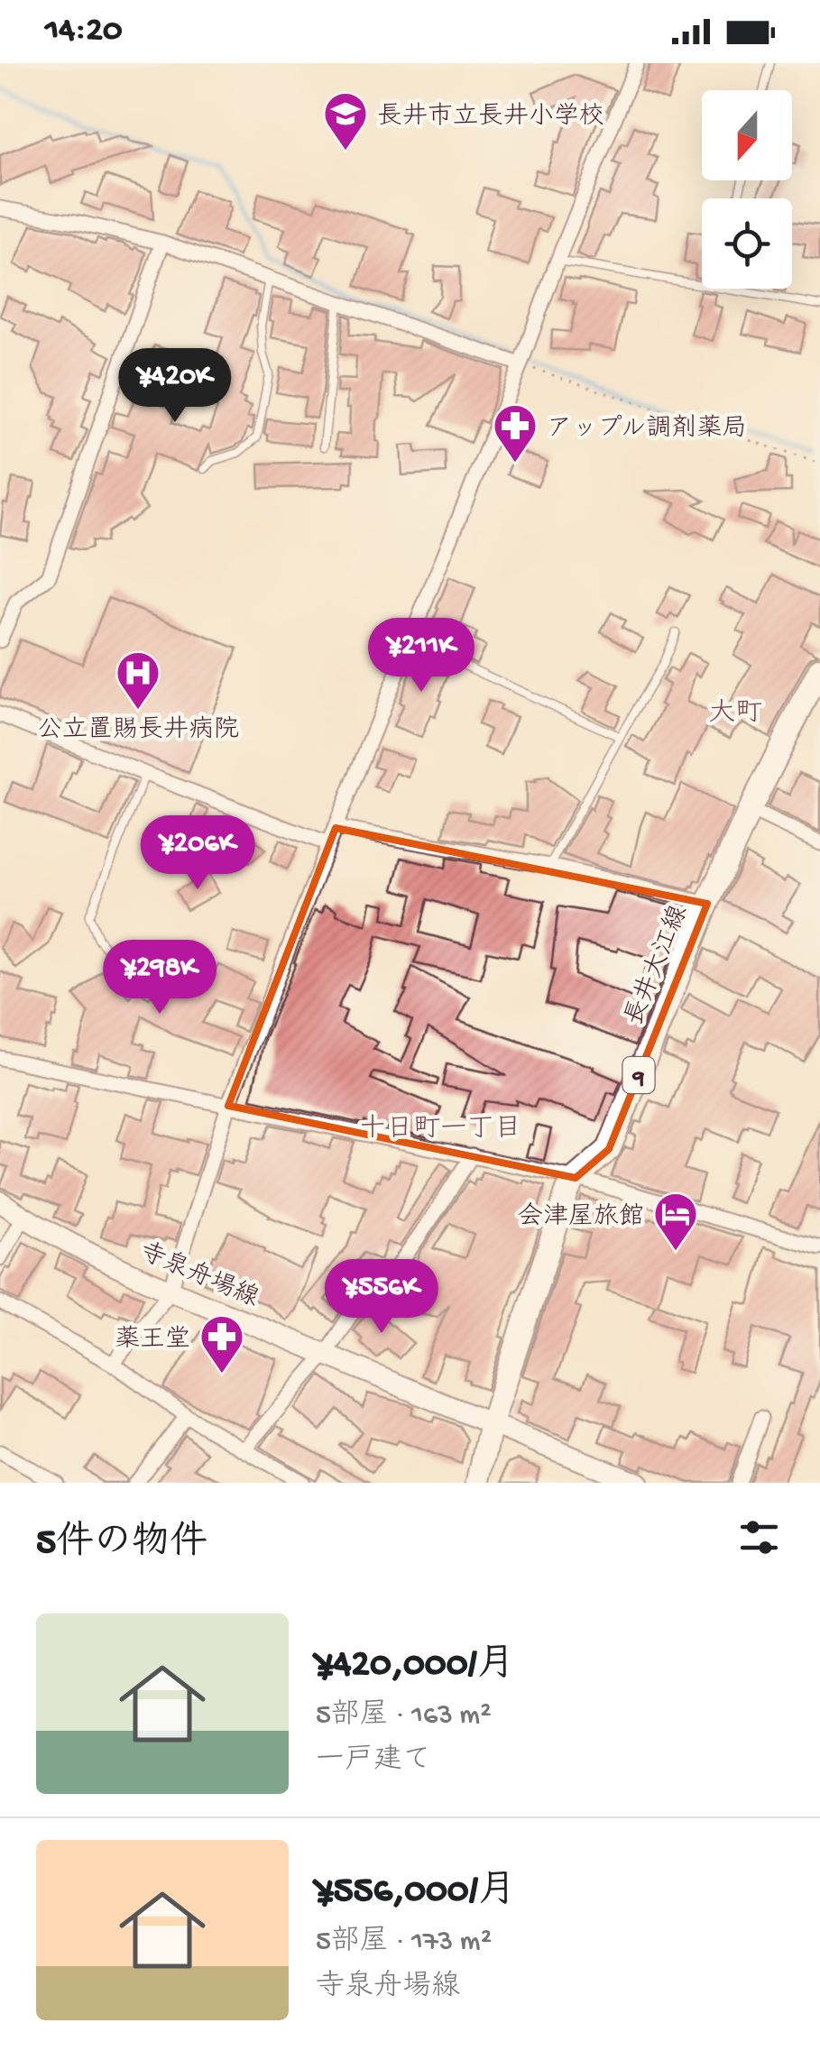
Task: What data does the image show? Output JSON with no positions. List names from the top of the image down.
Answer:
{
  "streets": {
    "main road": ["長井大江線", "9", "寺泉舟場線"]
  },
  "crossings": [
    ["長井大江線", "寺泉舟場線"]
  ],
  "districts": ["大町", "十日町一丁目"],
  "places": {
    "school or university": ["長井市立長井小学校"],
    "pharmacy": ["アップル調剤薬局", "薬王堂"],
    "hospital": ["公立置賜長井病院"],
    "hotel": ["会津屋旅館"]
  },
  "north": "bottom",
  "page": {
    "status": "14:20",
    "price": [
      "¥420K",
      "¥211K",
      "¥206K",
      "¥298K",
      "¥556K"
    ],
    "heading": "5件の物件",
    "list": [
      {
        "name": "¥420,000/月",
        "note": "5部屋 · 163 m² · 一戸建て"
      },
      {
        "name": "¥556,000/月",
        "note": "5部屋 · 173 m² · 寺泉舟場線"
      }
    ]
  }
}
